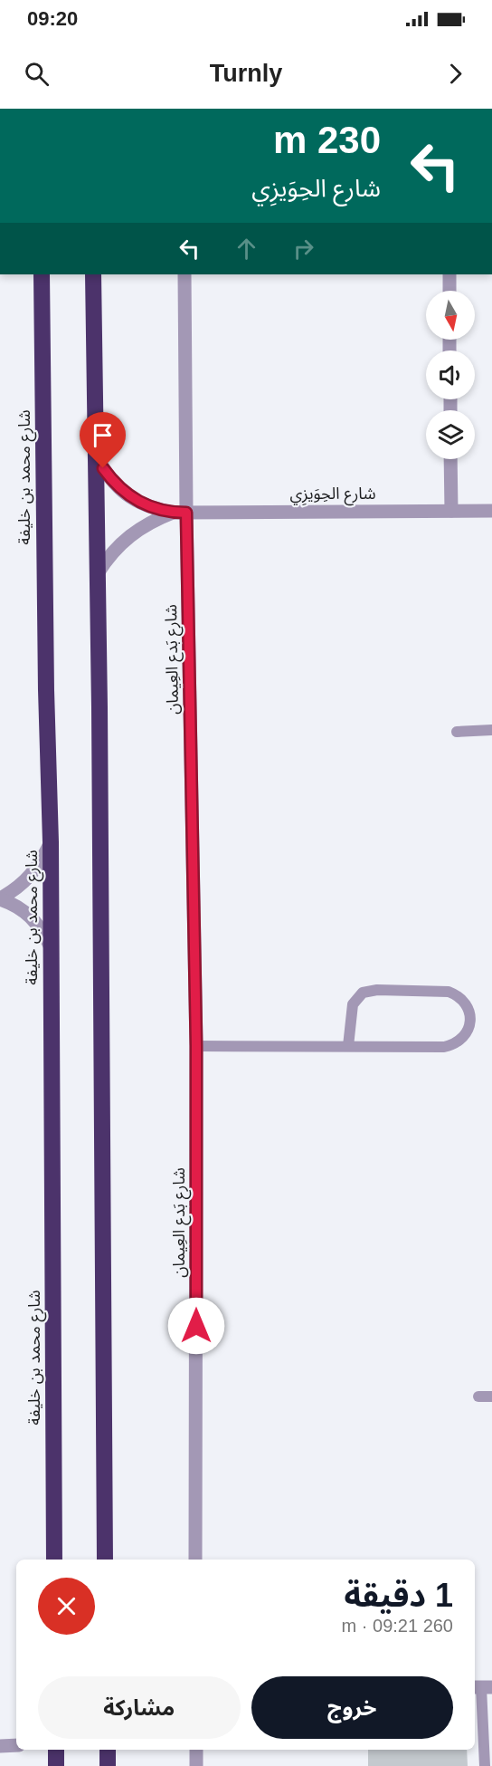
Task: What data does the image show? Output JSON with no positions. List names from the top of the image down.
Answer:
{
  "streets": {
    "highway": ["شارع محمد بن خليفة"],
    "street": ["شارع الحِوَيزِي", "شارع بَدع العِيمان"]
  },
  "crossings": [
    ["شارع الحِوَيزِي", "شارع بَدع العِيمان"]
  ],
  "north": "bottom",
  "page": {
    "status": "09:20",
    "header": "Turnly",
    "turn": ["230 m", "شارع الحِوَيزِي"],
    "heading": ["1 دقيقة", "260 m · 09:21"],
    "buttons": ["خروج", "مشاركة"]
  }
}
